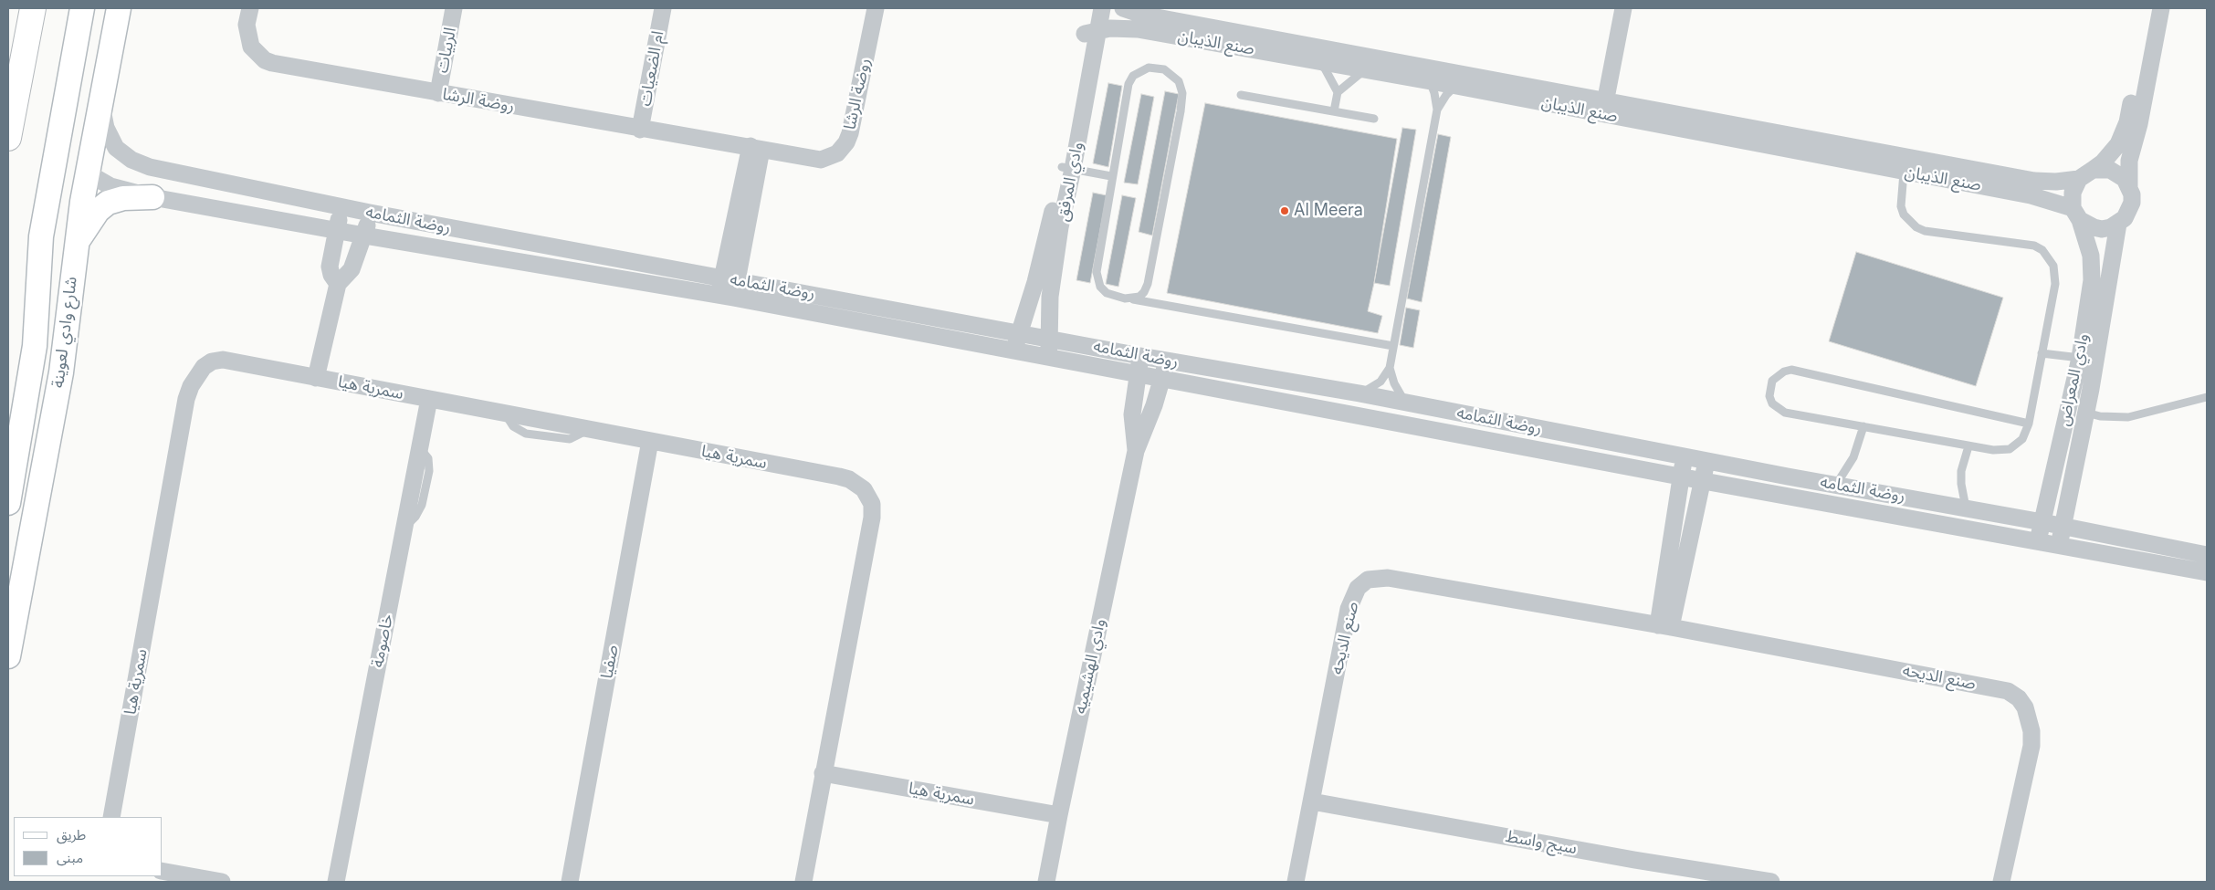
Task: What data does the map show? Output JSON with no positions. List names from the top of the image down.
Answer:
{
  "streets": {
    "main road": ["شارع وادي لعوينة"],
    "street": [
      "صنع الذيبان",
      "الربيات",
      "ام الضعيات",
      "روضة الرشا",
      "وادي المرفق",
      "روضة الثمامه",
      "وادي المعراض",
      "سمرية هيا",
      "صنع الديحه",
      "خاصومة",
      "صفيا",
      "وادي الهشيميه",
      "سيج واسط"
    ]
  },
  "crossings": [
    ["صنع الذيبان", "وادي المرفق"],
    ["صنع الذيبان", "وادي المعراض"],
    ["الربيات", "روضة الرشا"],
    ["ام الضعيات", "روضة الرشا"],
    ["وادي المرفق", "روضة الثمامه"],
    ["روضة الثمامه", "شارع وادي لعوينة"],
    ["روضة الثمامه", "وادي المعراض"],
    ["روضة الثمامه", "سمرية هيا"],
    ["روضة الثمامه", "وادي الهشيميه"],
    ["سمرية هيا", "خاصومة"],
    ["سمرية هيا", "صفيا"],
    ["سمرية هيا", "وادي الهشيميه"],
    ["صنع الديحه", "سيج واسط"]
  ],
  "places": ["Al Meera"],
  "legend": ["طريق", "مبنى"]
}
